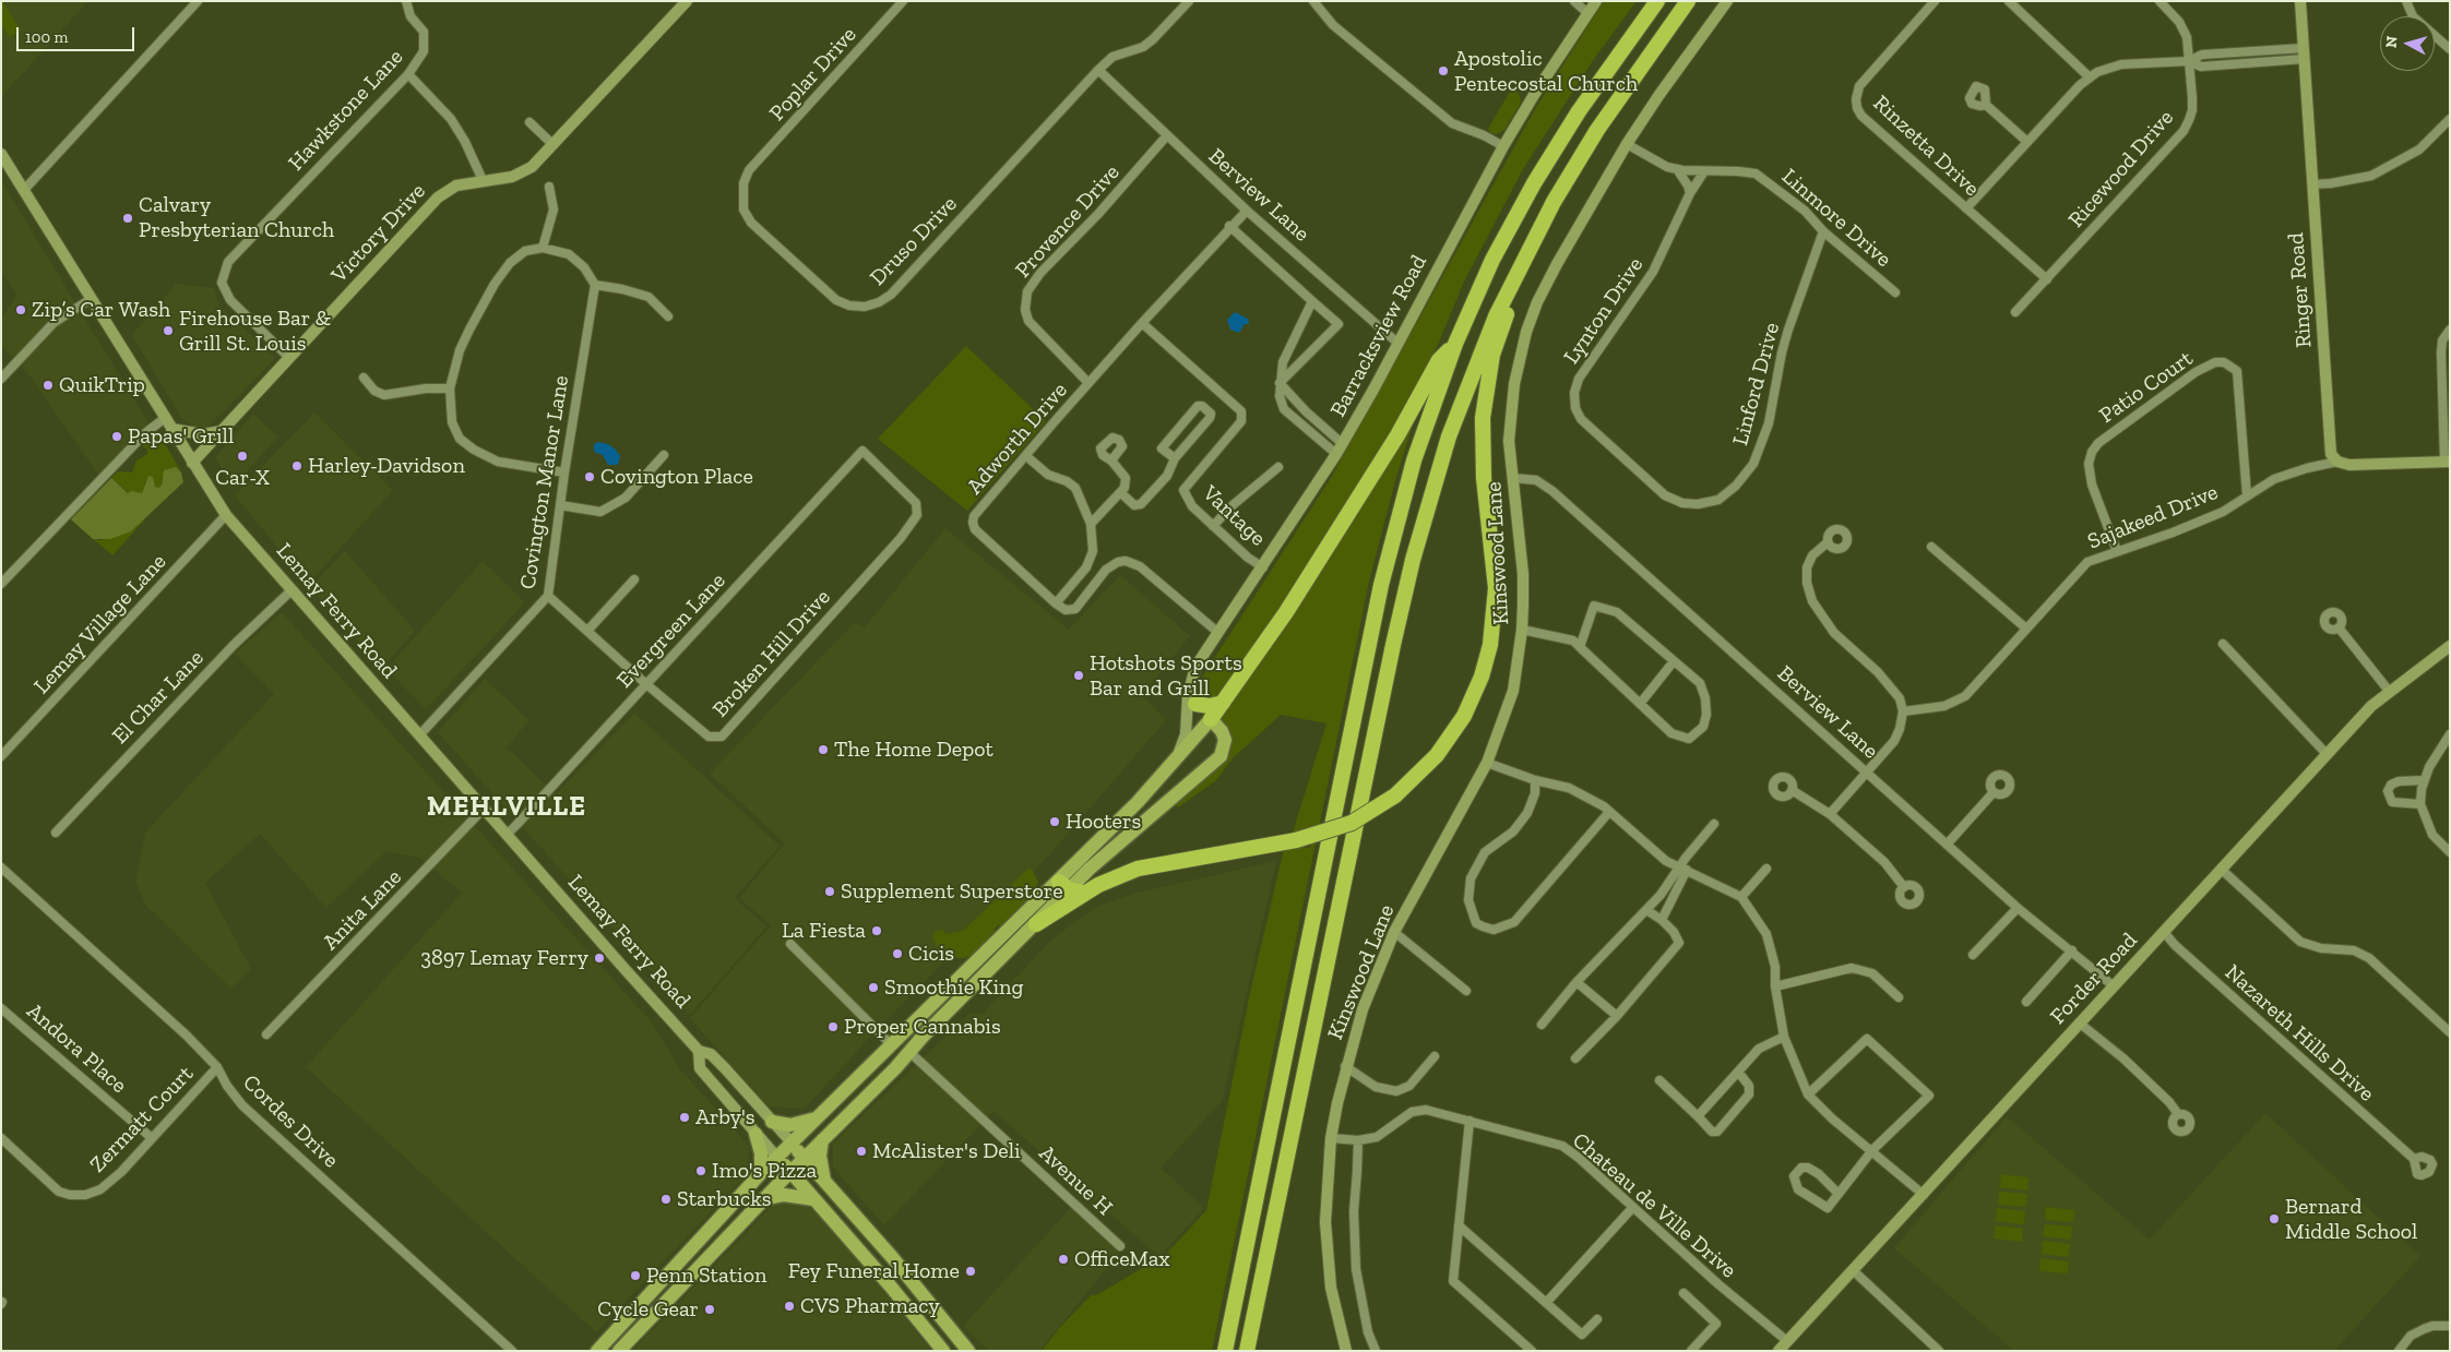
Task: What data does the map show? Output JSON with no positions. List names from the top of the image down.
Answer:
{
  "streets": {
    "main road": ["Lemay Ferry Road"],
    "street": [
      "Poplar Drive",
      "Hawkstone Lane",
      "Rinzetta Drive",
      "Ricewood Drive",
      "Berview Lane",
      "Linmore Drive",
      "Provence Drive",
      "Victory Drive",
      "Druso Drive",
      "Ringer Road",
      "Lynton Drive",
      "Barracksview Road",
      "Linford Drive",
      "Patio Court",
      "Adworth Drive",
      "Covington Manor Lane",
      "Vantage",
      "Sajakeed Drive",
      "Kinswood Lane",
      "Lemay Village Lane",
      "Evergreen Lane",
      "Broken Hill Drive",
      "El Char Lane",
      "Anita Lane",
      "Forder Road",
      "Nazareth Hills Drive",
      "Andora Place",
      "Zermatt Court",
      "Cordes Drive",
      "Avenue H",
      "Chateau de Ville Drive"
    ]
  },
  "crossings": [
    ["Poplar Drive", "Druso Drive"],
    ["Hawkstone Lane", "Victory Drive"],
    ["Rinzetta Drive", "Ricewood Drive"],
    ["Berview Lane", "Provence Drive"],
    ["Berview Lane", "Druso Drive"],
    ["Berview Lane", "Barracksview Road"],
    ["Berview Lane", "Adworth Drive"],
    ["Berview Lane", "Kinswood Lane"],
    ["Berview Lane", "Forder Road"],
    ["Linmore Drive", "Lynton Drive"],
    ["Linmore Drive", "Linford Drive"],
    ["Linmore Drive", "Kinswood Lane"],
    ["Provence Drive", "Adworth Drive"],
    ["Victory Drive", "Lemay Ferry Road"],
    ["Ringer Road", "Sajakeed Drive"],
    ["Lynton Drive", "Linford Drive"],
    ["Barracksview Road", "Vantage"],
    ["Patio Court", "Sajakeed Drive"],
    ["Adworth Drive", "Vantage"],
    ["Covington Manor Lane", "Lemay Ferry Road"],
    ["Covington Manor Lane", "Broken Hill Drive"],
    ["Kinswood Lane", "Chateau de Ville Drive"],
    ["Lemay Ferry Road", "Lemay Village Lane"],
    ["Lemay Ferry Road", "Evergreen Lane"],
    ["Lemay Ferry Road", "El Char Lane"],
    ["Lemay Ferry Road", "Anita Lane"],
    ["Evergreen Lane", "Broken Hill Drive"],
    ["Forder Road", "Nazareth Hills Drive"],
    ["Forder Road", "Chateau de Ville Drive"],
    ["Andora Place", "Zermatt Court"],
    ["Zermatt Court", "Cordes Drive"]
  ],
  "districts": ["MEHLVILLE"],
  "places": [
    "Apostolic Pentecostal Church",
    "Calvary Presbyterian Church",
    "Zip’s Car Wash",
    "Firehouse Bar & Grill St. Louis",
    "QuikTrip",
    "Papas' Grill",
    "Car-X",
    "Harley-Davidson",
    "Covington Place",
    "Hotshots Sports Bar and Grill",
    "The Home Depot",
    "Hooters",
    "Supplement Superstore",
    "La Fiesta",
    "Cicis",
    "3897 Lemay Ferry",
    "Smoothie King",
    "Proper Cannabis",
    "Arby's",
    "McAlister's Deli",
    "Imo's Pizza",
    "Starbucks",
    "Bernard Middle School",
    "OfficeMax",
    "Fey Funeral Home",
    "Penn Station",
    "CVS Pharmacy",
    "Cycle Gear"
  ],
  "scale_bar": "100 m",
  "north": "left"
}
